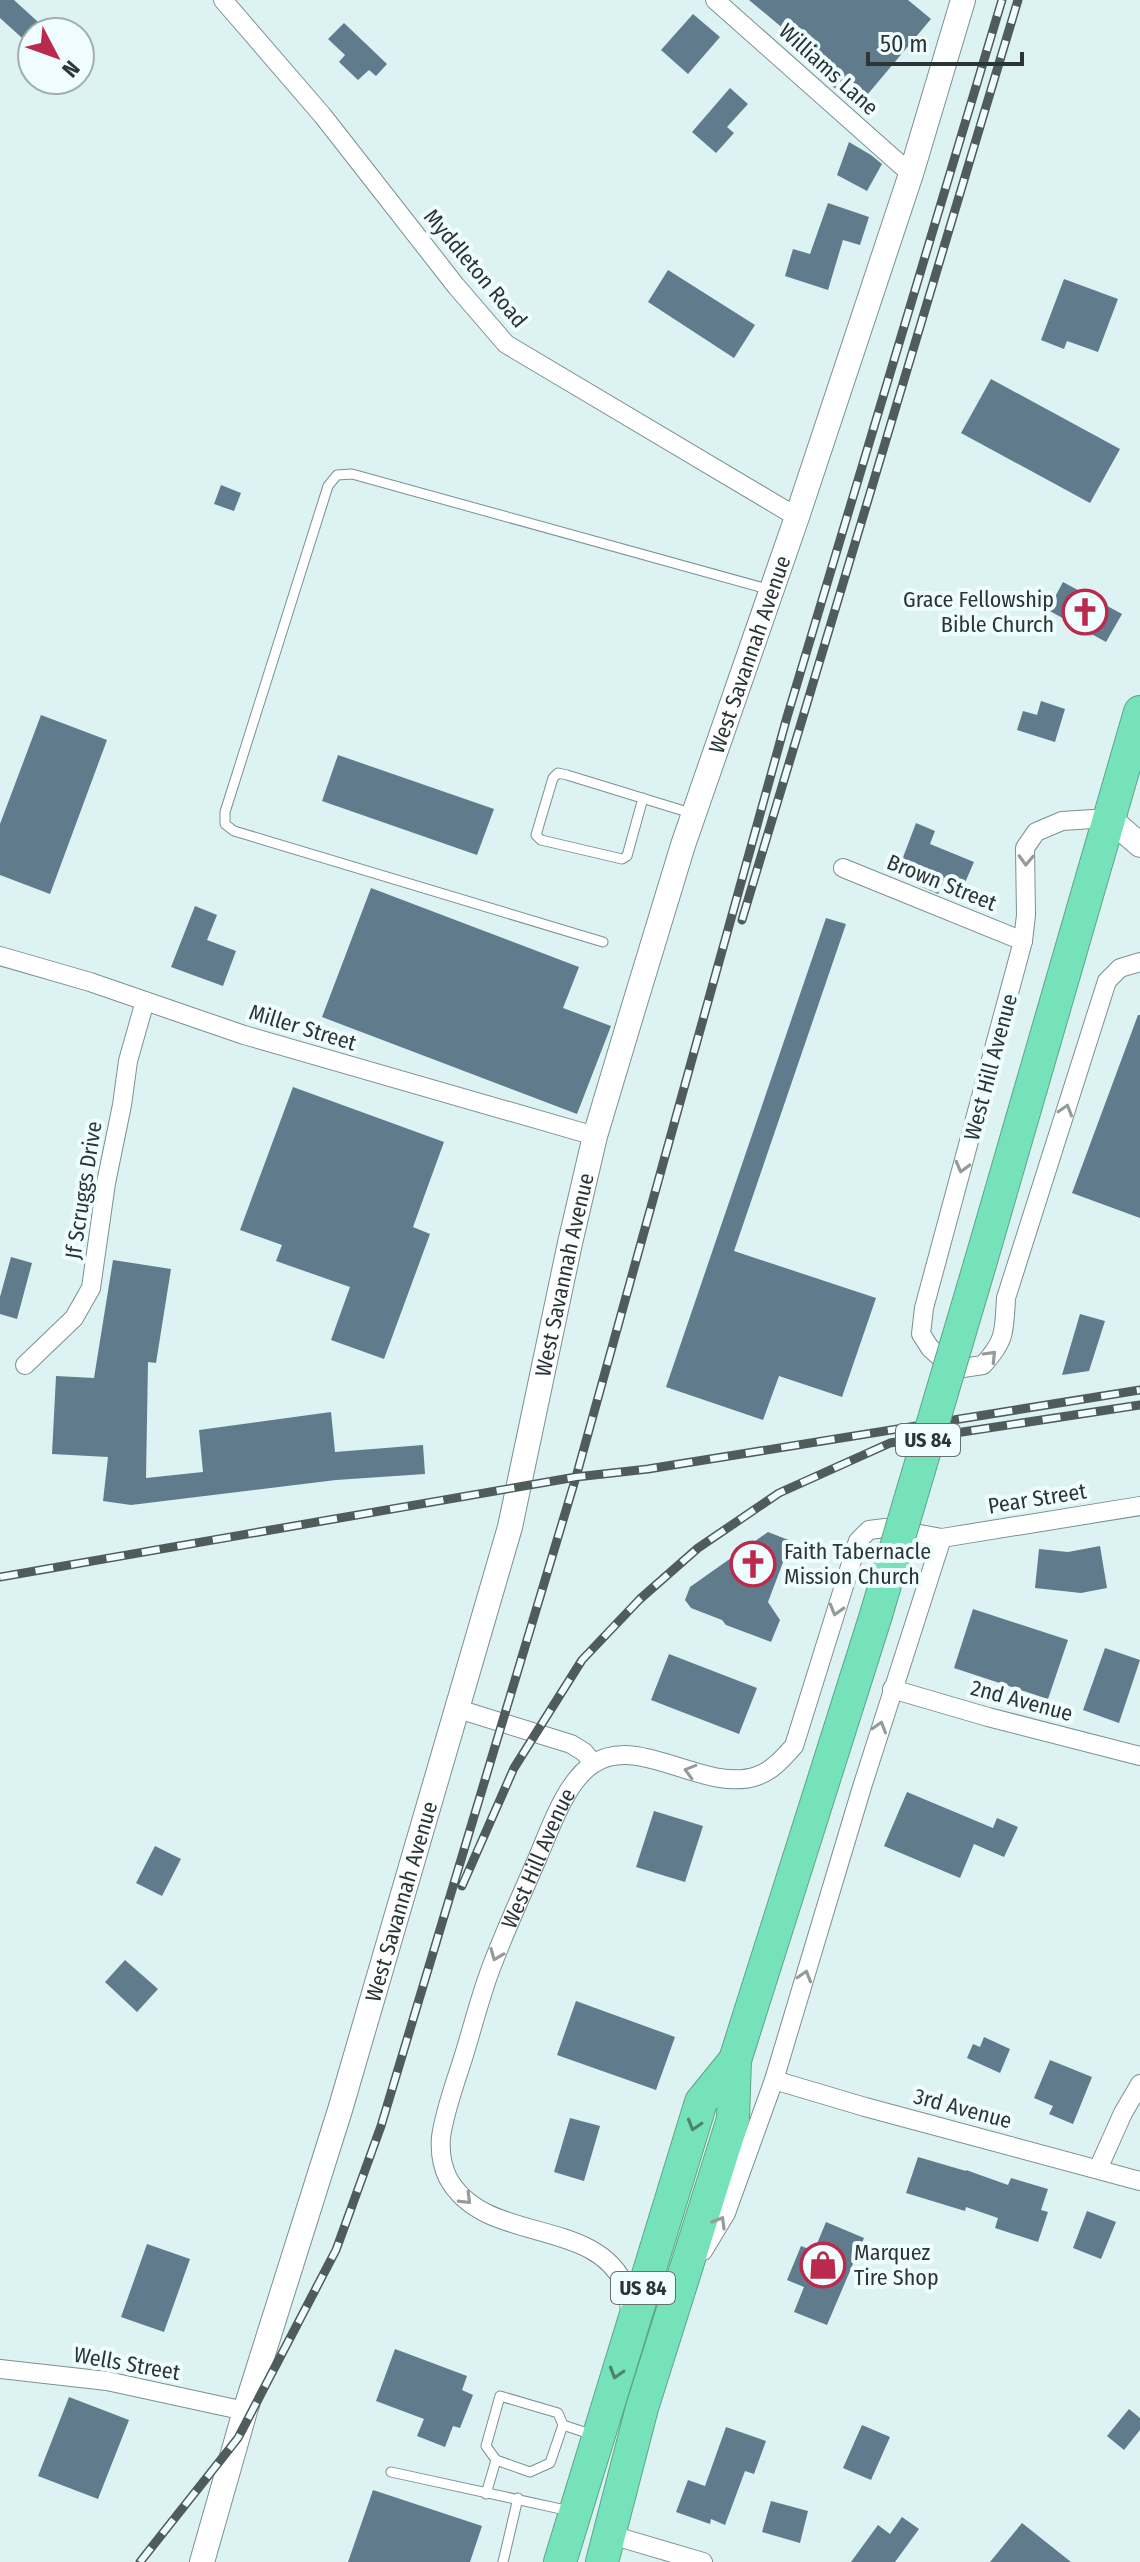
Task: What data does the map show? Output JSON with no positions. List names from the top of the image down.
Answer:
{
  "streets": {
    "highway": ["West Hill Avenue", "US 84"],
    "street": [
      "Williams Lane",
      "Myddleton Road",
      "West Savannah Avenue",
      "Brown Street",
      "Miller Street",
      "Jf Scruggs Drive",
      "Pear Street",
      "2nd Avenue",
      "3rd Avenue",
      "Wells Street"
    ]
  },
  "crossings": [
    ["Williams Lane", "West Savannah Avenue"],
    ["Myddleton Road", "West Savannah Avenue"],
    ["West Savannah Avenue", "Miller Street"],
    ["West Savannah Avenue", "Wells Street"],
    ["Brown Street", "West Hill Avenue"],
    ["Miller Street", "Jf Scruggs Drive"],
    ["West Hill Avenue", "Pear Street"],
    ["West Hill Avenue", "2nd Avenue"],
    ["West Hill Avenue", "3rd Avenue"]
  ],
  "places": {
    "church": ["Grace Fellowship Bible Church", "Faith Tabernacle Mission Church"],
    "shop": ["Marquez Tire Shop"]
  },
  "scale_bar": "50 m",
  "north": "bottom right"
}
